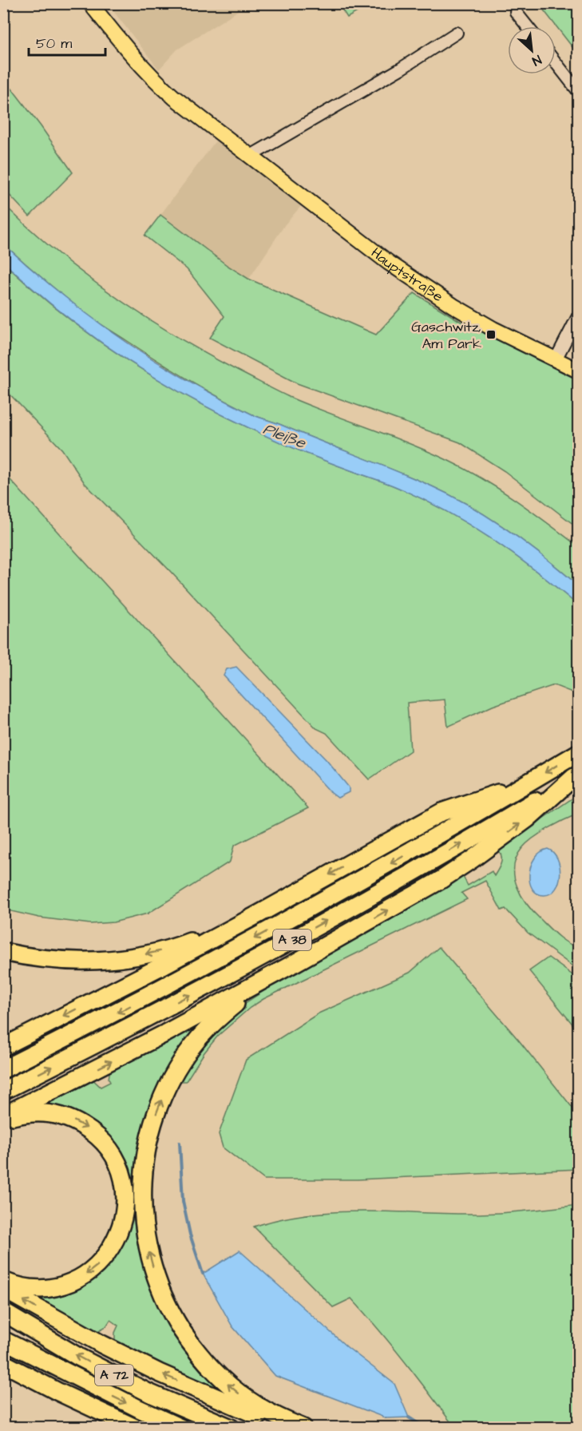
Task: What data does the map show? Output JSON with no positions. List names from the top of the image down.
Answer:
{
  "streets": {
    "highway": ["A 38", "A 72"],
    "main road": ["Hauptstraße"]
  },
  "water": ["Pleiße"],
  "places": {
    "transit": ["Gaschwitz, Am Park"]
  },
  "scale_bar": "50 m",
  "north": "bottom right"
}
